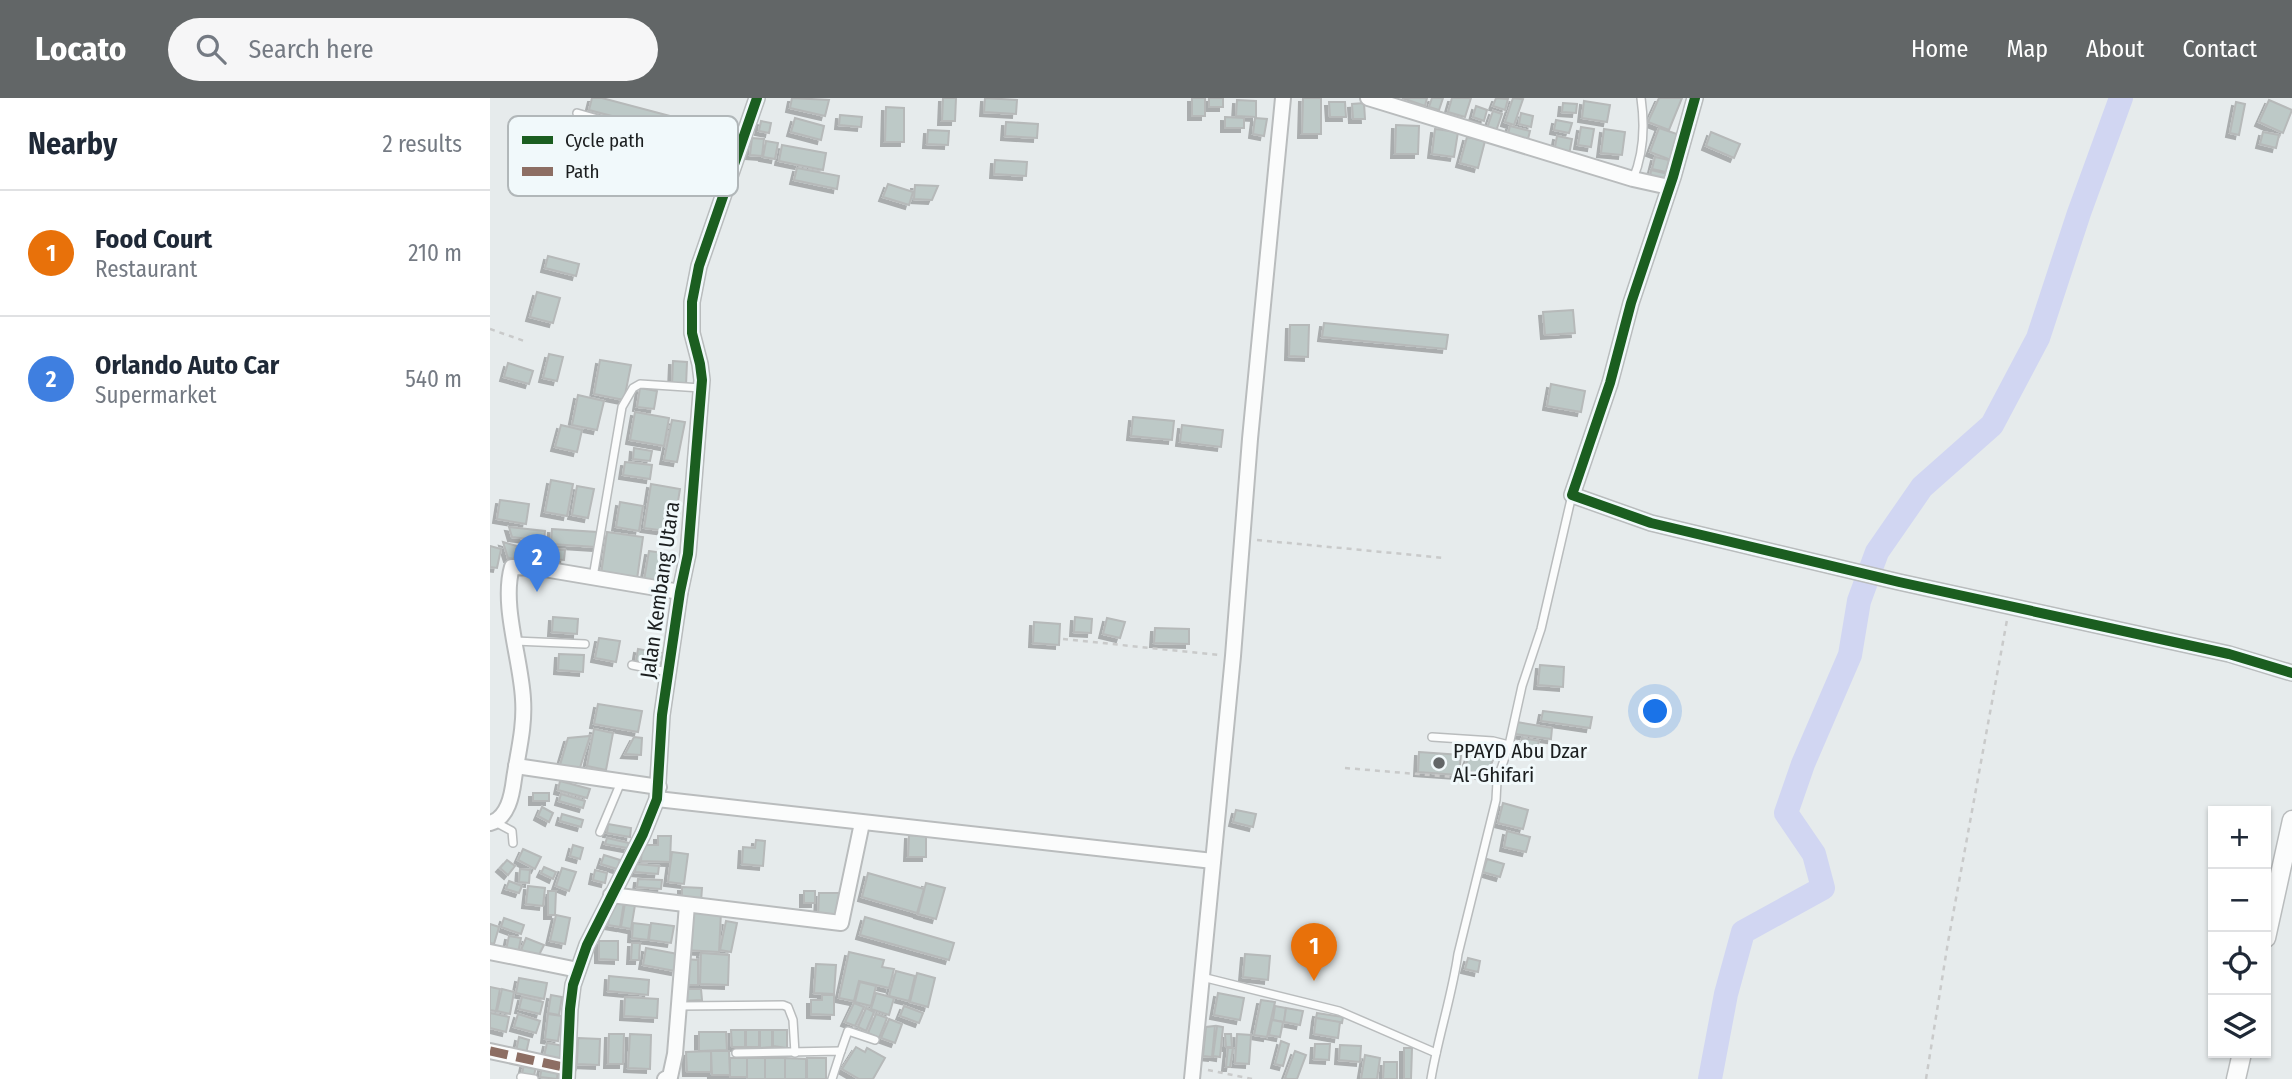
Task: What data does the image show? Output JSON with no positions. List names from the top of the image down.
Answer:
{
  "streets": {
    "street": ["Jalan Kembang Utara"]
  },
  "places": ["PPAYD Abu Dzar Al-Ghifari"],
  "legend": ["Cycle path", "Path"],
  "page": {
    "header": "Locato",
    "search": "Search here",
    "nav": [
      "Home",
      "Map",
      "About",
      "Contact"
    ],
    "heading": ["Nearby", "2 results"],
    "list": [
      {
        "mark": "1",
        "name": "Food Court",
        "note": "Restaurant",
        "value": "210 m"
      },
      {
        "mark": "2",
        "name": "Orlando Auto Car",
        "note": "Supermarket",
        "value": "540 m"
      }
    ],
    "pins": ["2", "1"],
    "map_buttons": ["+", "−"]
  }
}
